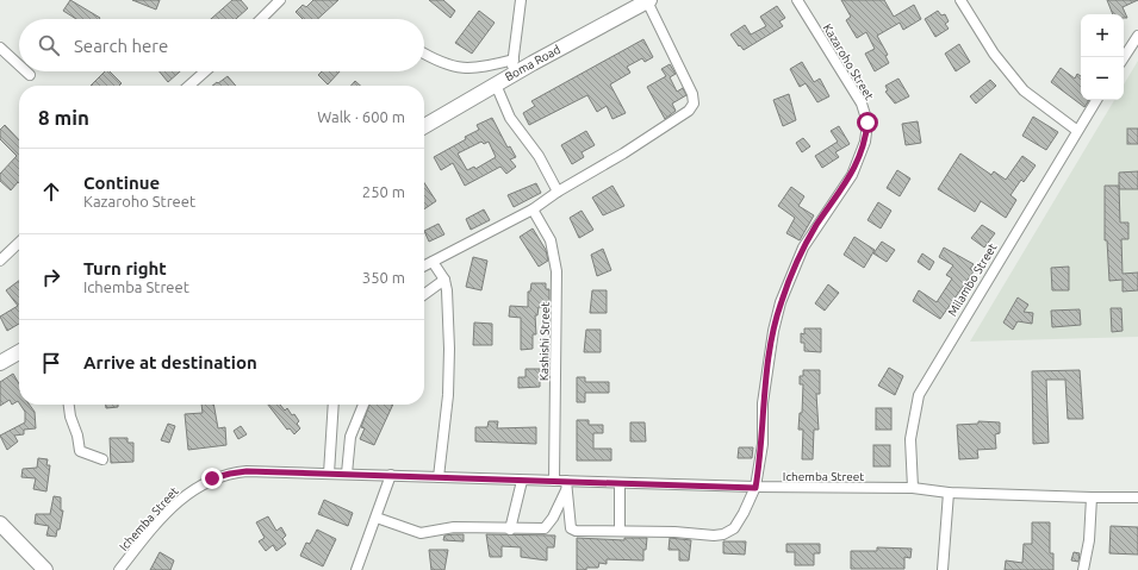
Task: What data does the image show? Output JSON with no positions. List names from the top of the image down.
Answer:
{
  "streets": {
    "main road": ["Boma Road"],
    "street": [
      "Kazaroho Street",
      "Milambo Street",
      "Kashishi Street",
      "Ichemba Street"
    ]
  },
  "crossings": [
    ["Kazaroho Street", "Ichemba Street"],
    ["Milambo Street", "Ichemba Street"],
    ["Kashishi Street", "Ichemba Street"]
  ],
  "page": {
    "map_buttons": ["+", "−"],
    "search": "Search here",
    "heading": ["8 min", "Walk · 600 m"],
    "list": [
      ["Continue", "Kazaroho Street", "250 m"],
      ["Turn right", "Ichemba Street", "350 m"],
      "Arrive at destination"
    ]
  }
}
